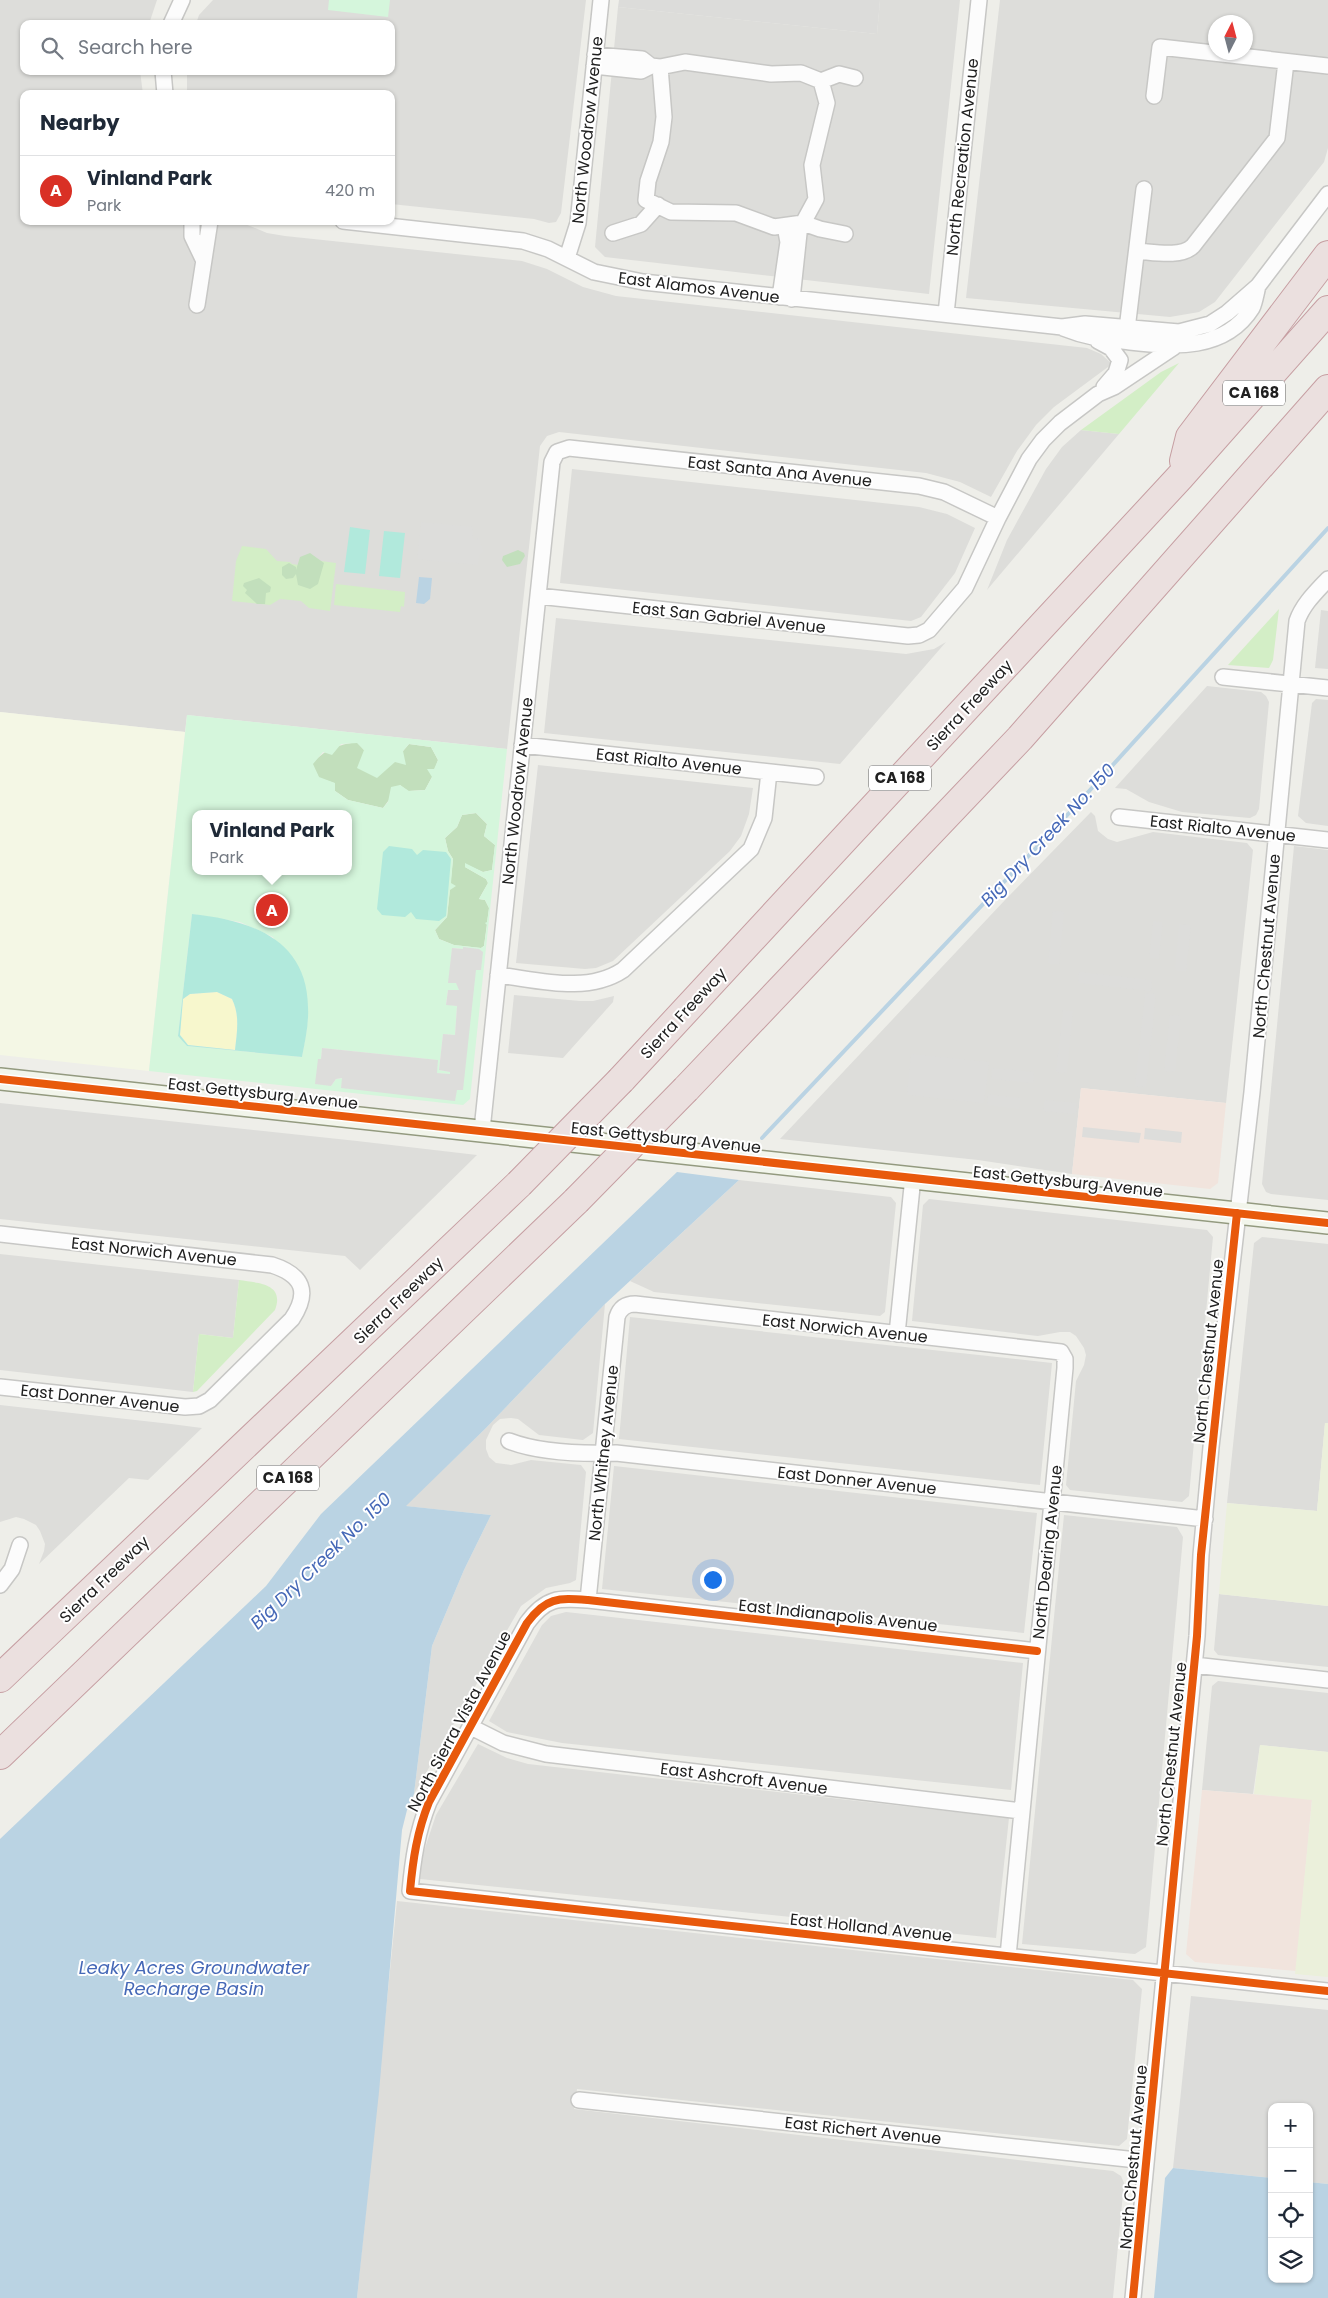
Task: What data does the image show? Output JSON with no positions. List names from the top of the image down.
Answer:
{
  "streets": {
    "highway": ["CA 168", "Sierra Freeway"],
    "street": [
      "North Woodrow Avenue",
      "North Recreation Avenue",
      "East Alamos Avenue",
      "East Santa Ana Avenue",
      "East San Gabriel Avenue",
      "East Rialto Avenue",
      "North Chestnut Avenue",
      "East Gettysburg Avenue",
      "East Norwich Avenue",
      "East Donner Avenue",
      "North Whitney Avenue",
      "North Dearing Avenue",
      "East Indianapolis Avenue",
      "North Sierra Vista Avenue",
      "East Ashcroft Avenue",
      "East Holland Avenue",
      "East Richert Avenue"
    ]
  },
  "crossings": [
    ["North Woodrow Avenue", "East Alamos Avenue"],
    ["North Woodrow Avenue", "East Santa Ana Avenue"],
    ["North Woodrow Avenue", "East San Gabriel Avenue"],
    ["North Woodrow Avenue", "East Rialto Avenue"],
    ["North Woodrow Avenue", "East Gettysburg Avenue"],
    ["North Recreation Avenue", "East Alamos Avenue"],
    ["East Santa Ana Avenue", "East San Gabriel Avenue"],
    ["East Rialto Avenue", "North Chestnut Avenue"],
    ["North Chestnut Avenue", "East Gettysburg Avenue"],
    ["North Chestnut Avenue", "East Donner Avenue"],
    ["North Chestnut Avenue", "East Holland Avenue"],
    ["North Chestnut Avenue", "East Richert Avenue"],
    ["East Norwich Avenue", "East Donner Avenue"],
    ["East Norwich Avenue", "North Whitney Avenue"],
    ["East Norwich Avenue", "North Dearing Avenue"],
    ["East Donner Avenue", "North Whitney Avenue"],
    ["East Donner Avenue", "North Dearing Avenue"],
    ["North Whitney Avenue", "East Indianapolis Avenue"],
    ["North Dearing Avenue", "East Indianapolis Avenue"],
    ["North Dearing Avenue", "East Ashcroft Avenue"],
    ["North Dearing Avenue", "East Holland Avenue"],
    ["East Indianapolis Avenue", "North Sierra Vista Avenue"],
    ["North Sierra Vista Avenue", "East Ashcroft Avenue"],
    ["North Sierra Vista Avenue", "East Holland Avenue"]
  ],
  "water": ["Big Dry Creek No. 150", "Leaky Acres Groundwater Recharge Basin"],
  "north": "top",
  "page": {
    "search": "Search here",
    "heading": "Nearby",
    "list": [
      {
        "mark": "A",
        "name": "Vinland Park",
        "note": "Park",
        "value": "420 m"
      }
    ],
    "popup": ["Vinland Park", "Park"],
    "pins": "A",
    "map_buttons": ["+", "−"]
  }
}
